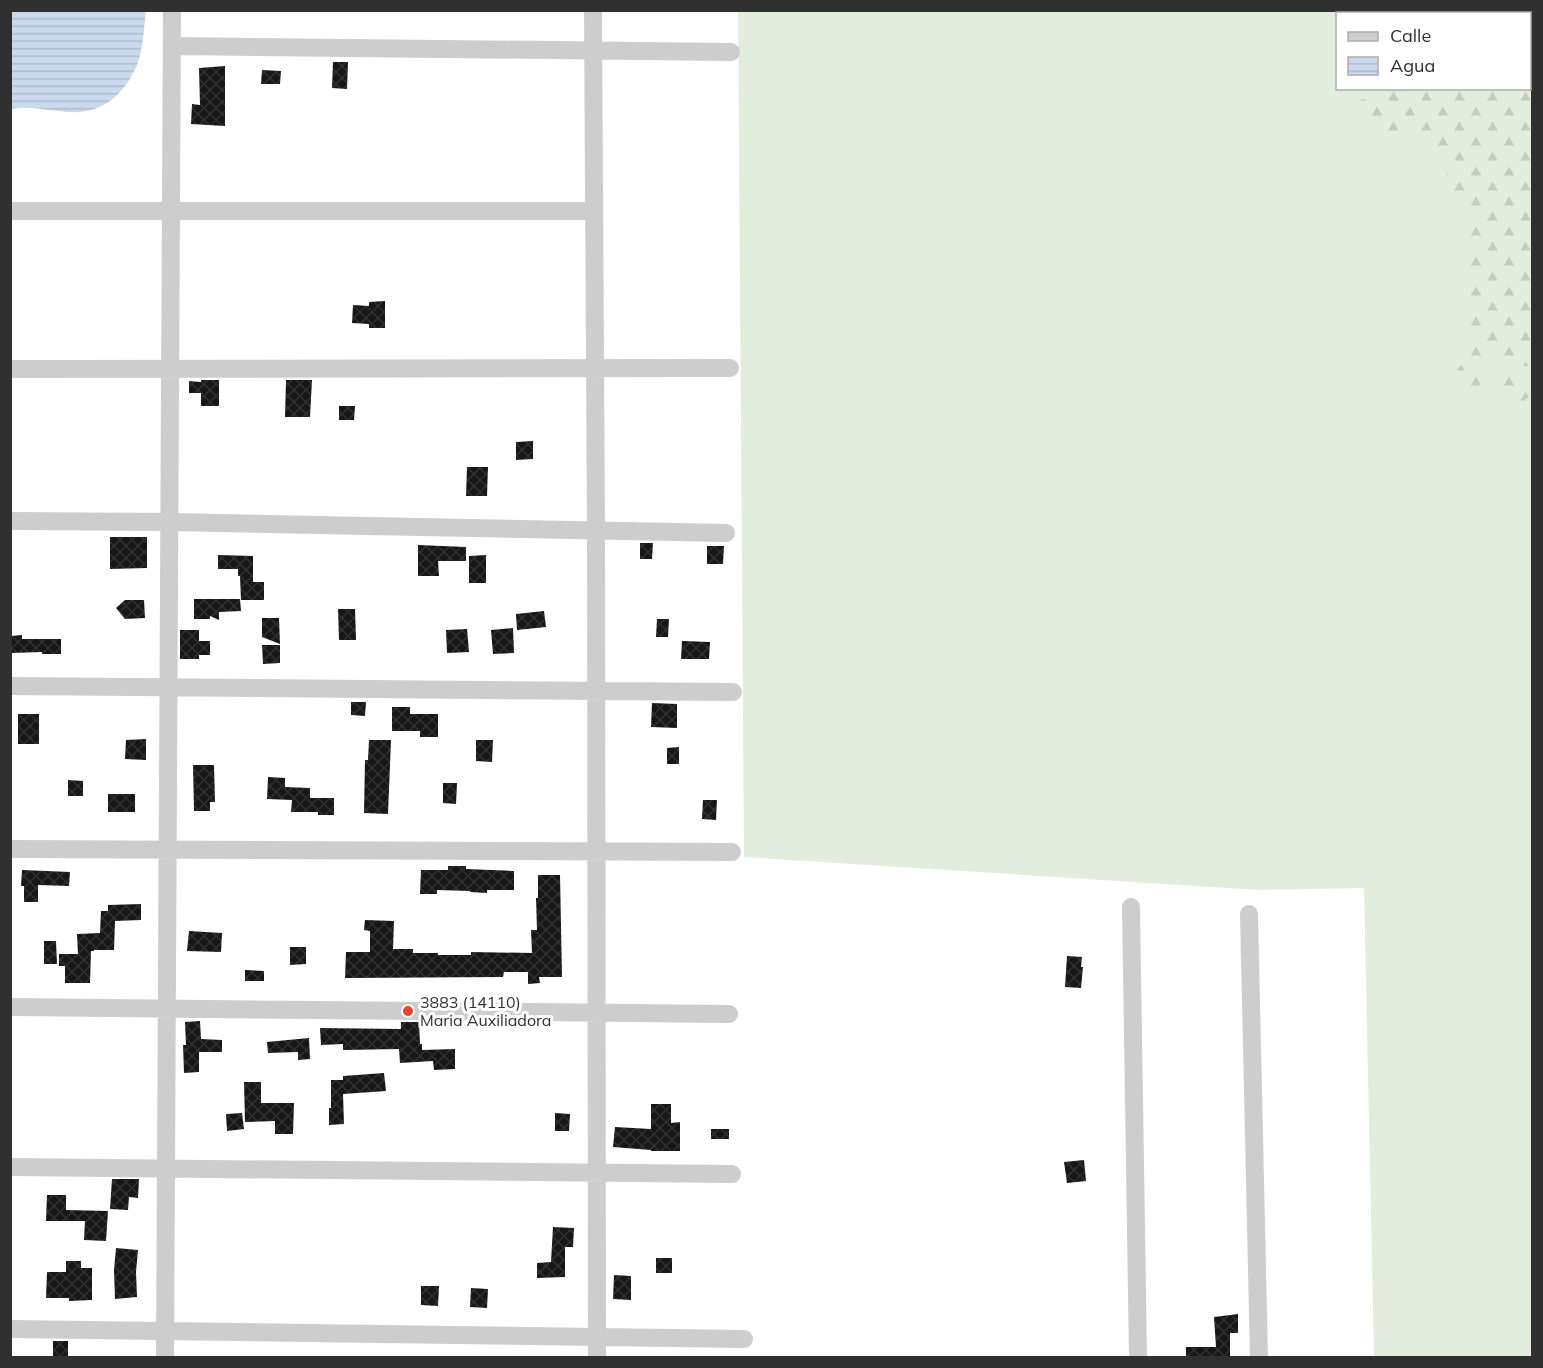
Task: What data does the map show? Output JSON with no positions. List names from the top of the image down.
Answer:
{
  "places": ["3883 (14110) Maria Auxiliadora"],
  "legend": ["Calle", "Agua"]
}
